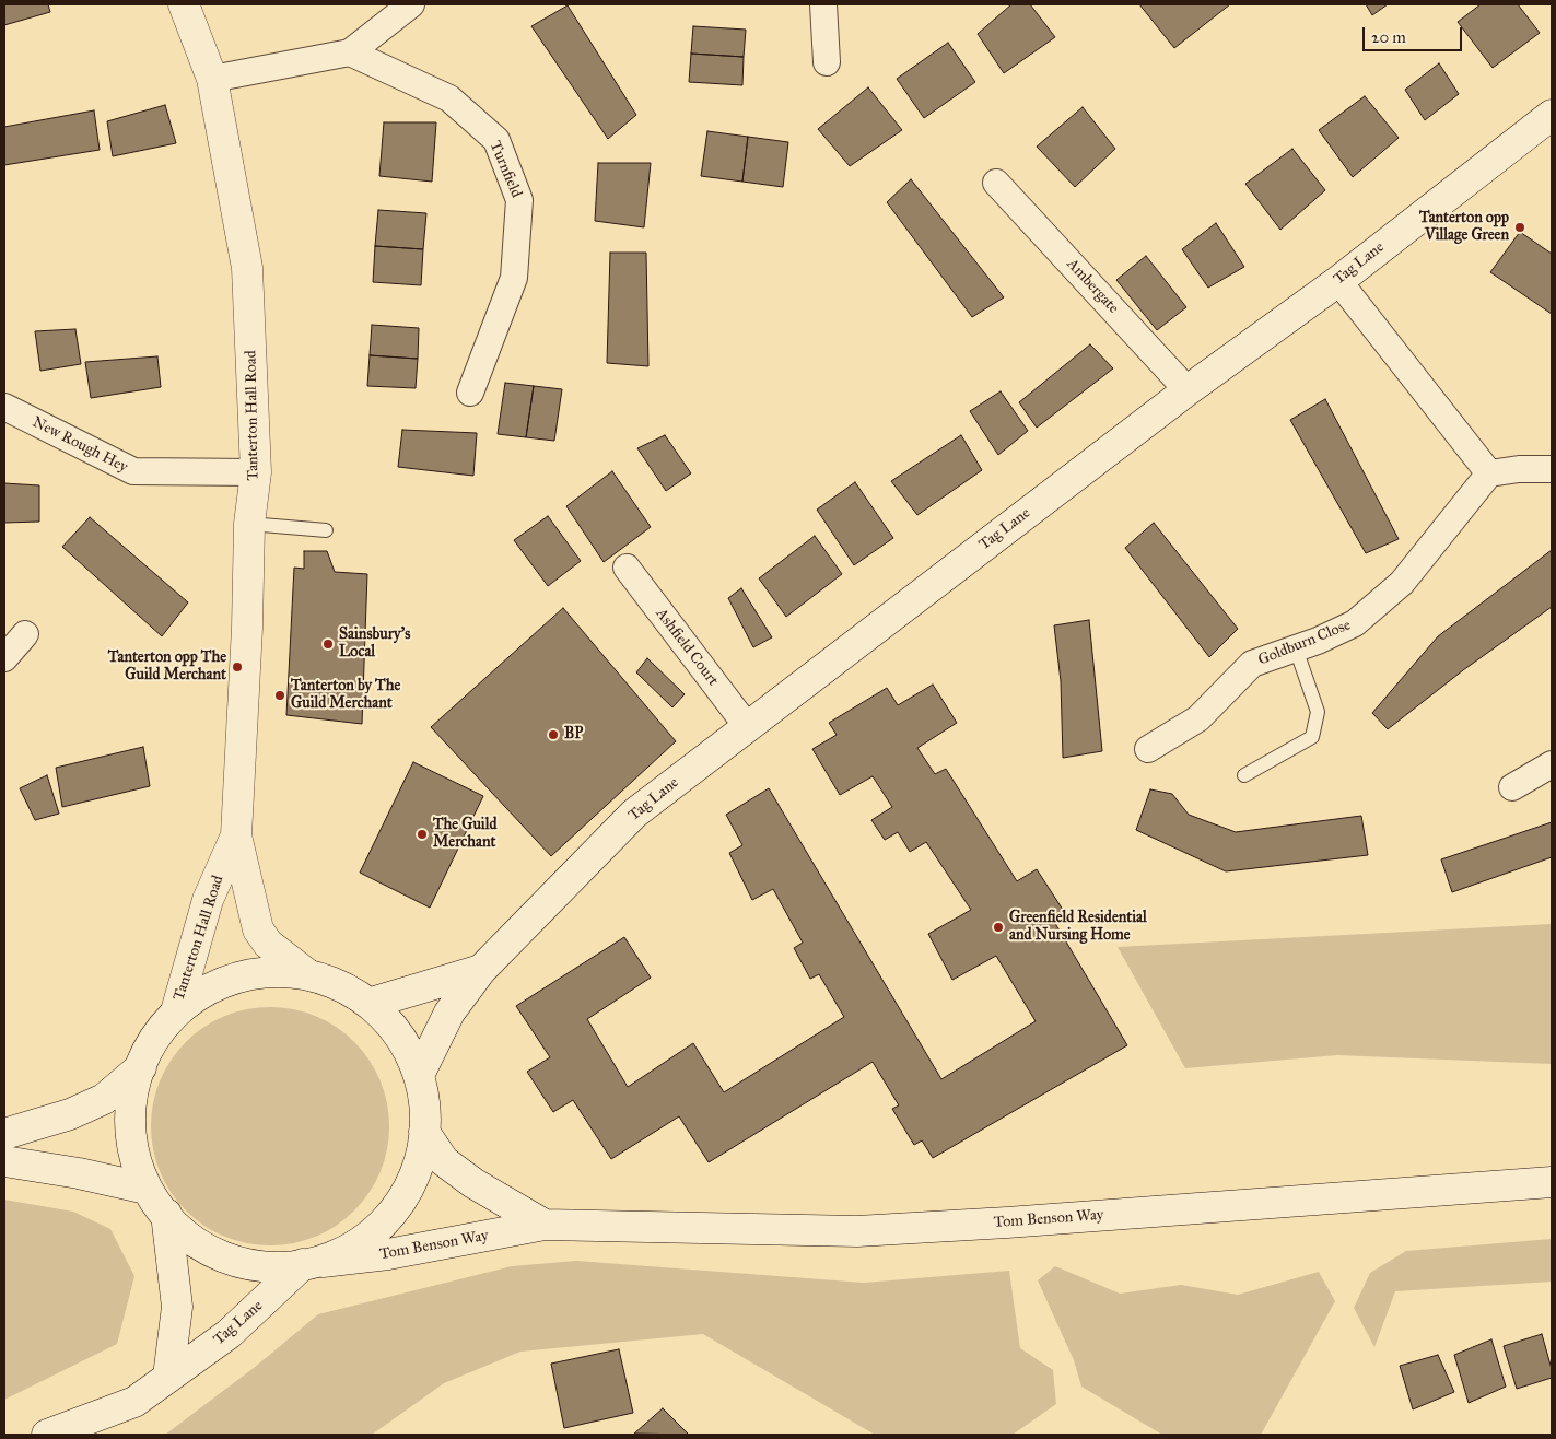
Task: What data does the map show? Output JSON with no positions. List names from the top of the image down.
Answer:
{
  "streets": {
    "main road": ["Tag Lane", "Tanterton Hall Road", "Tom Benson Way"],
    "street": [
      "Turnfield",
      "Ambergate",
      "New Rough Hey",
      "Goldburn Close",
      "Ashfield Court"
    ]
  },
  "crossings": [
    ["Tag Lane", "Ambergate"],
    ["Tag Lane", "Ashfield Court"],
    ["Tag Lane", "Tom Benson Way"],
    ["Tanterton Hall Road", "New Rough Hey"]
  ],
  "places": [
    "Tanterton opp Village Green",
    "Sainsbury's Local",
    "Tanterton opp The Guild Merchant",
    "Tanterton by The Guild Merchant",
    "BP",
    "The Guild Merchant",
    "Greenfield Residential and Nursing Home"
  ],
  "scale_bar": "20 m"
}
